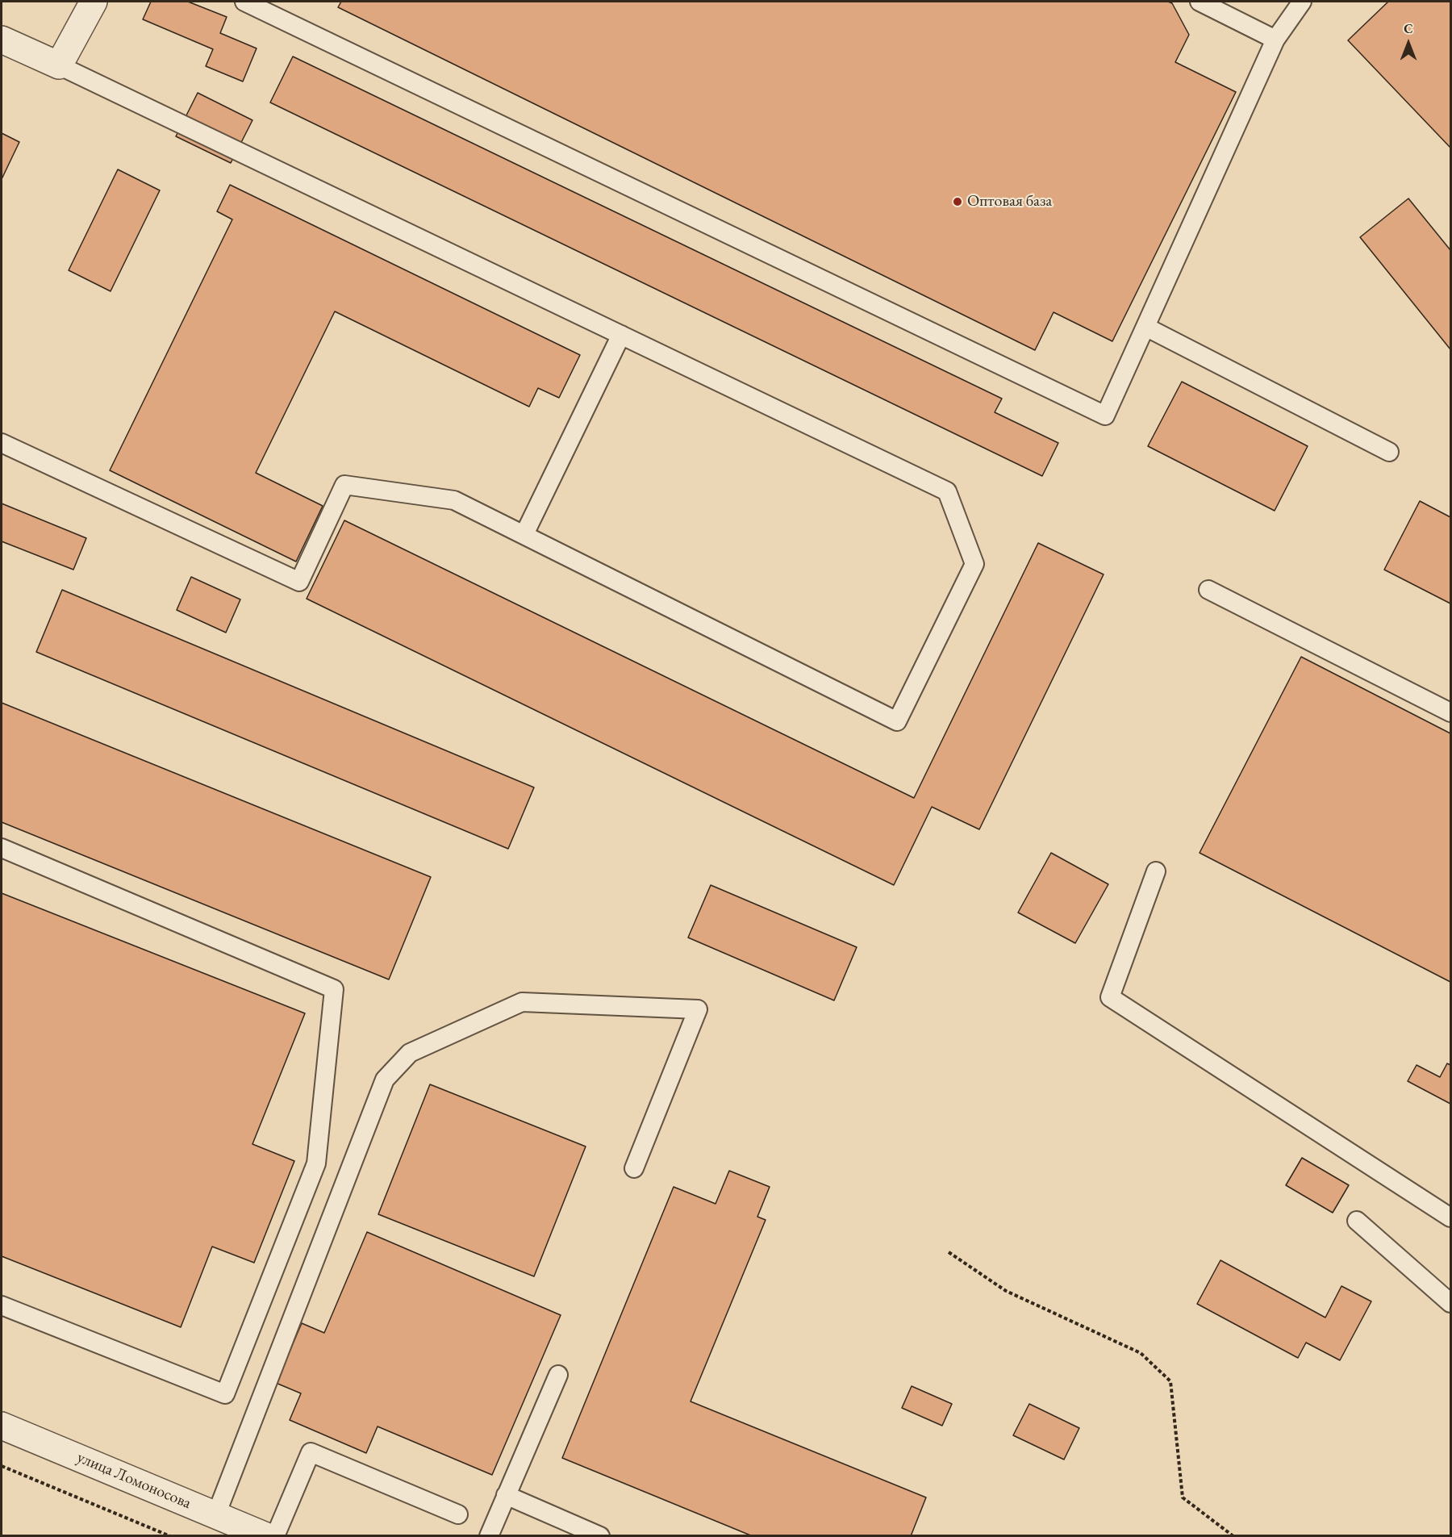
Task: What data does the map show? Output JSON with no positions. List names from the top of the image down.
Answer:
{
  "streets": {
    "street": ["улица Ломоносова"]
  },
  "places": ["Оптовая база"],
  "north": "top"
}
